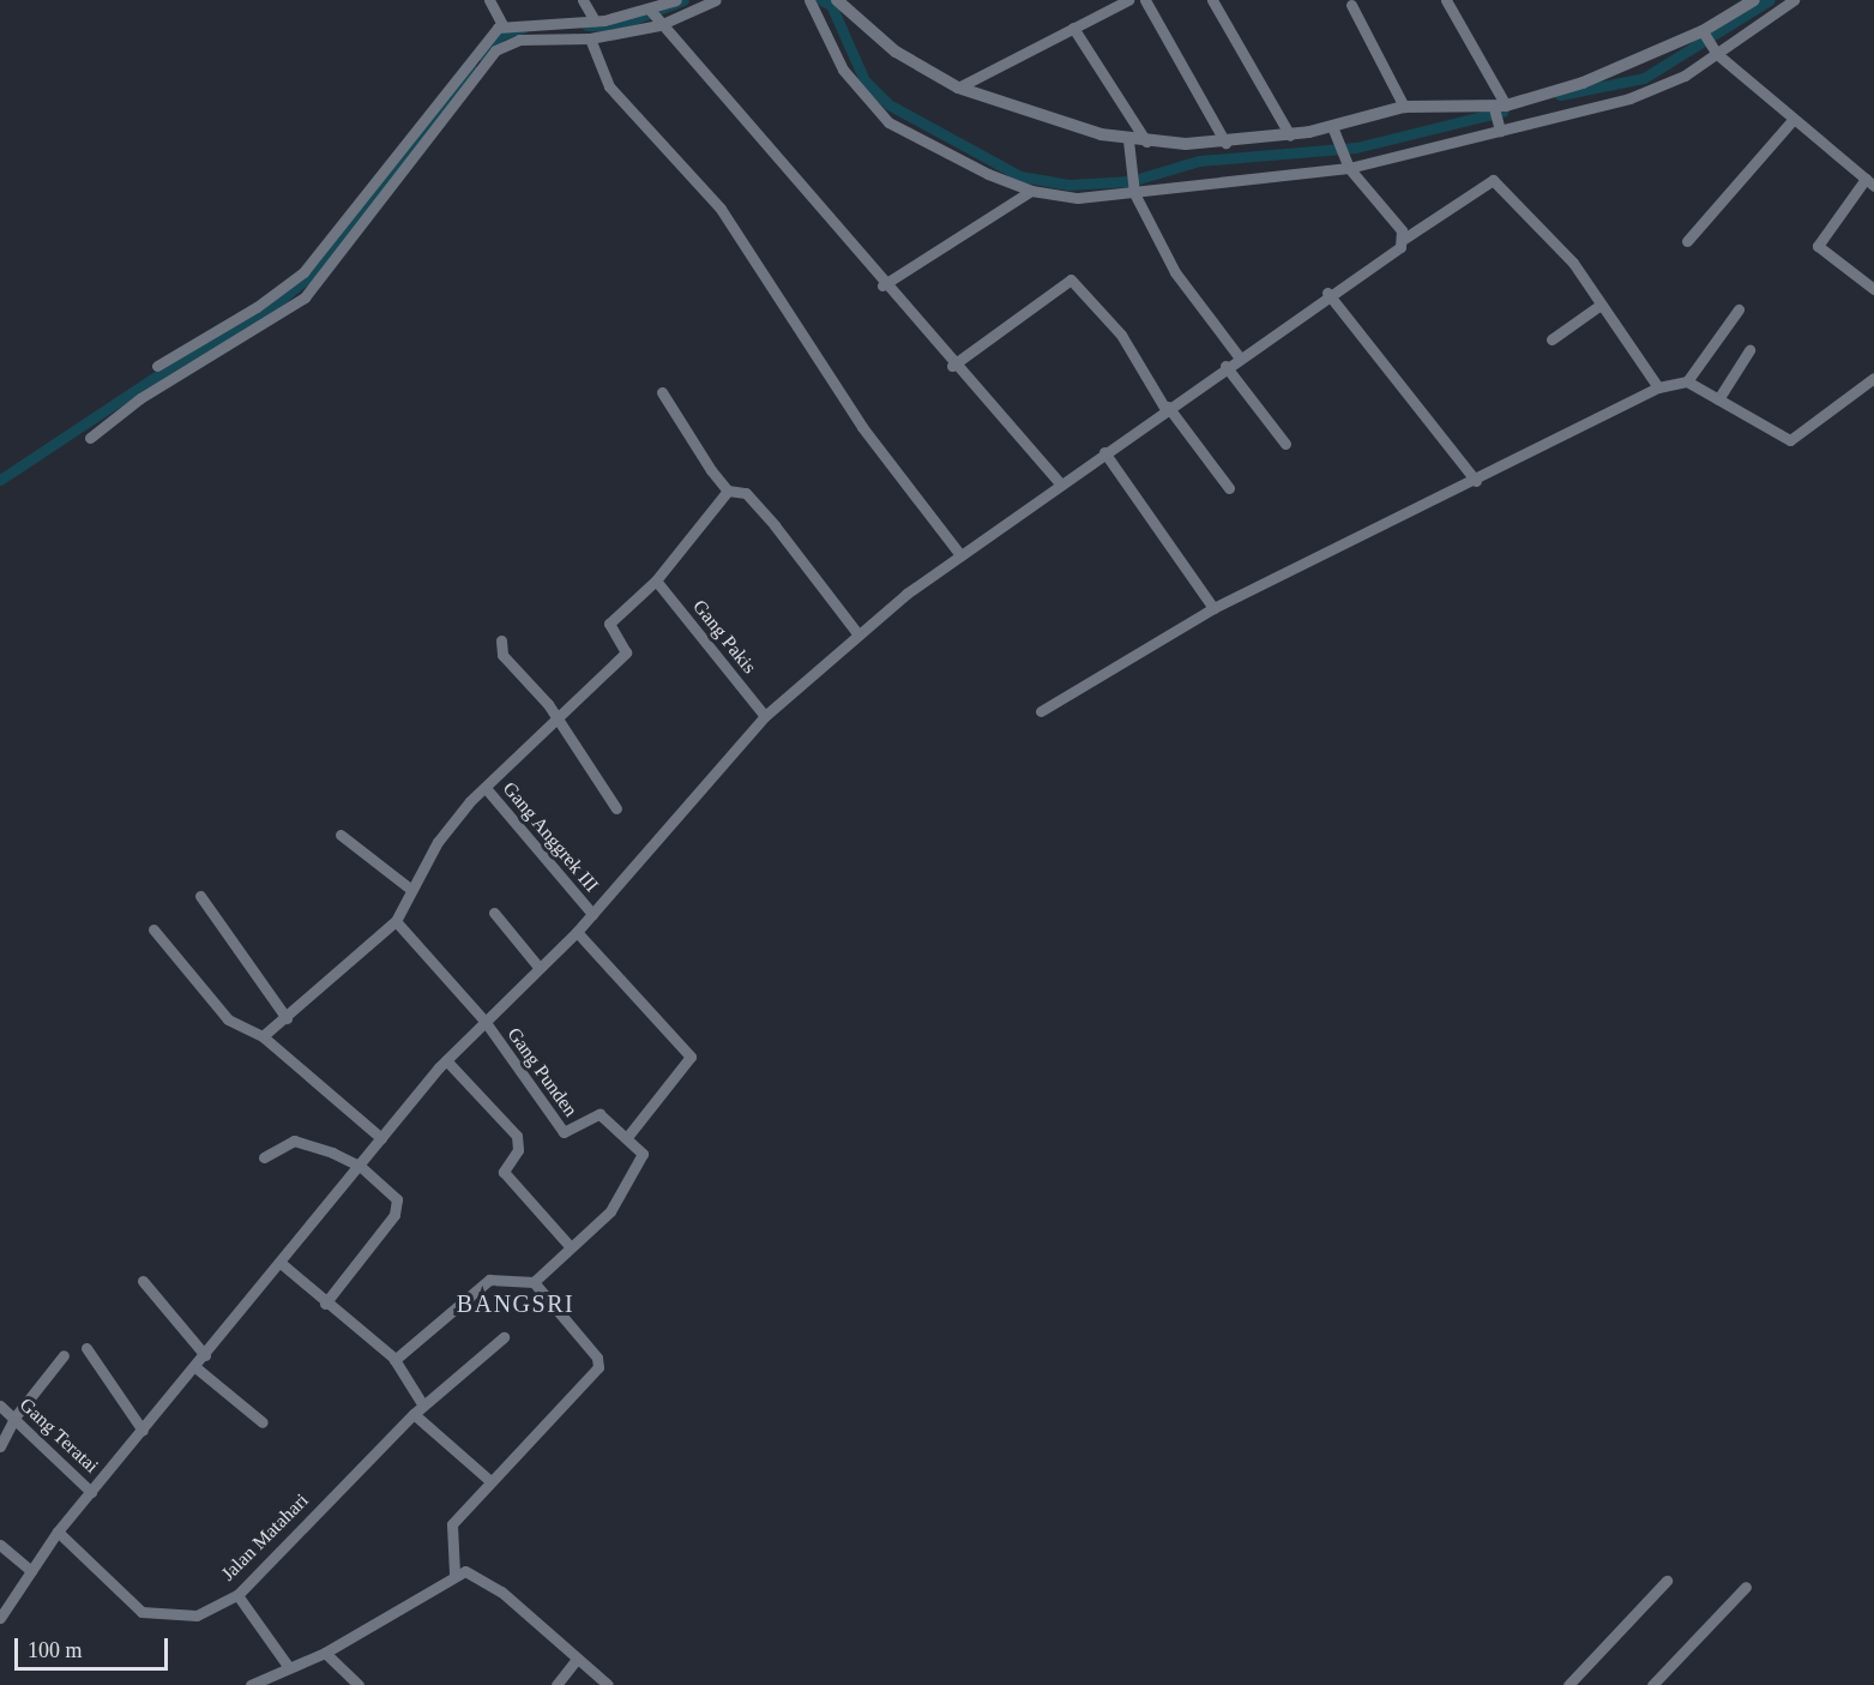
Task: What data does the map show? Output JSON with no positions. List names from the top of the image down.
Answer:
{
  "streets": {
    "street": [
      "Gang Pakis",
      "Gang Anggrek III",
      "Gang Punden",
      "Gang Teratai",
      "Jalan Matahari"
    ]
  },
  "districts": ["BANGSRI"],
  "scale_bar": "100 m"
}
